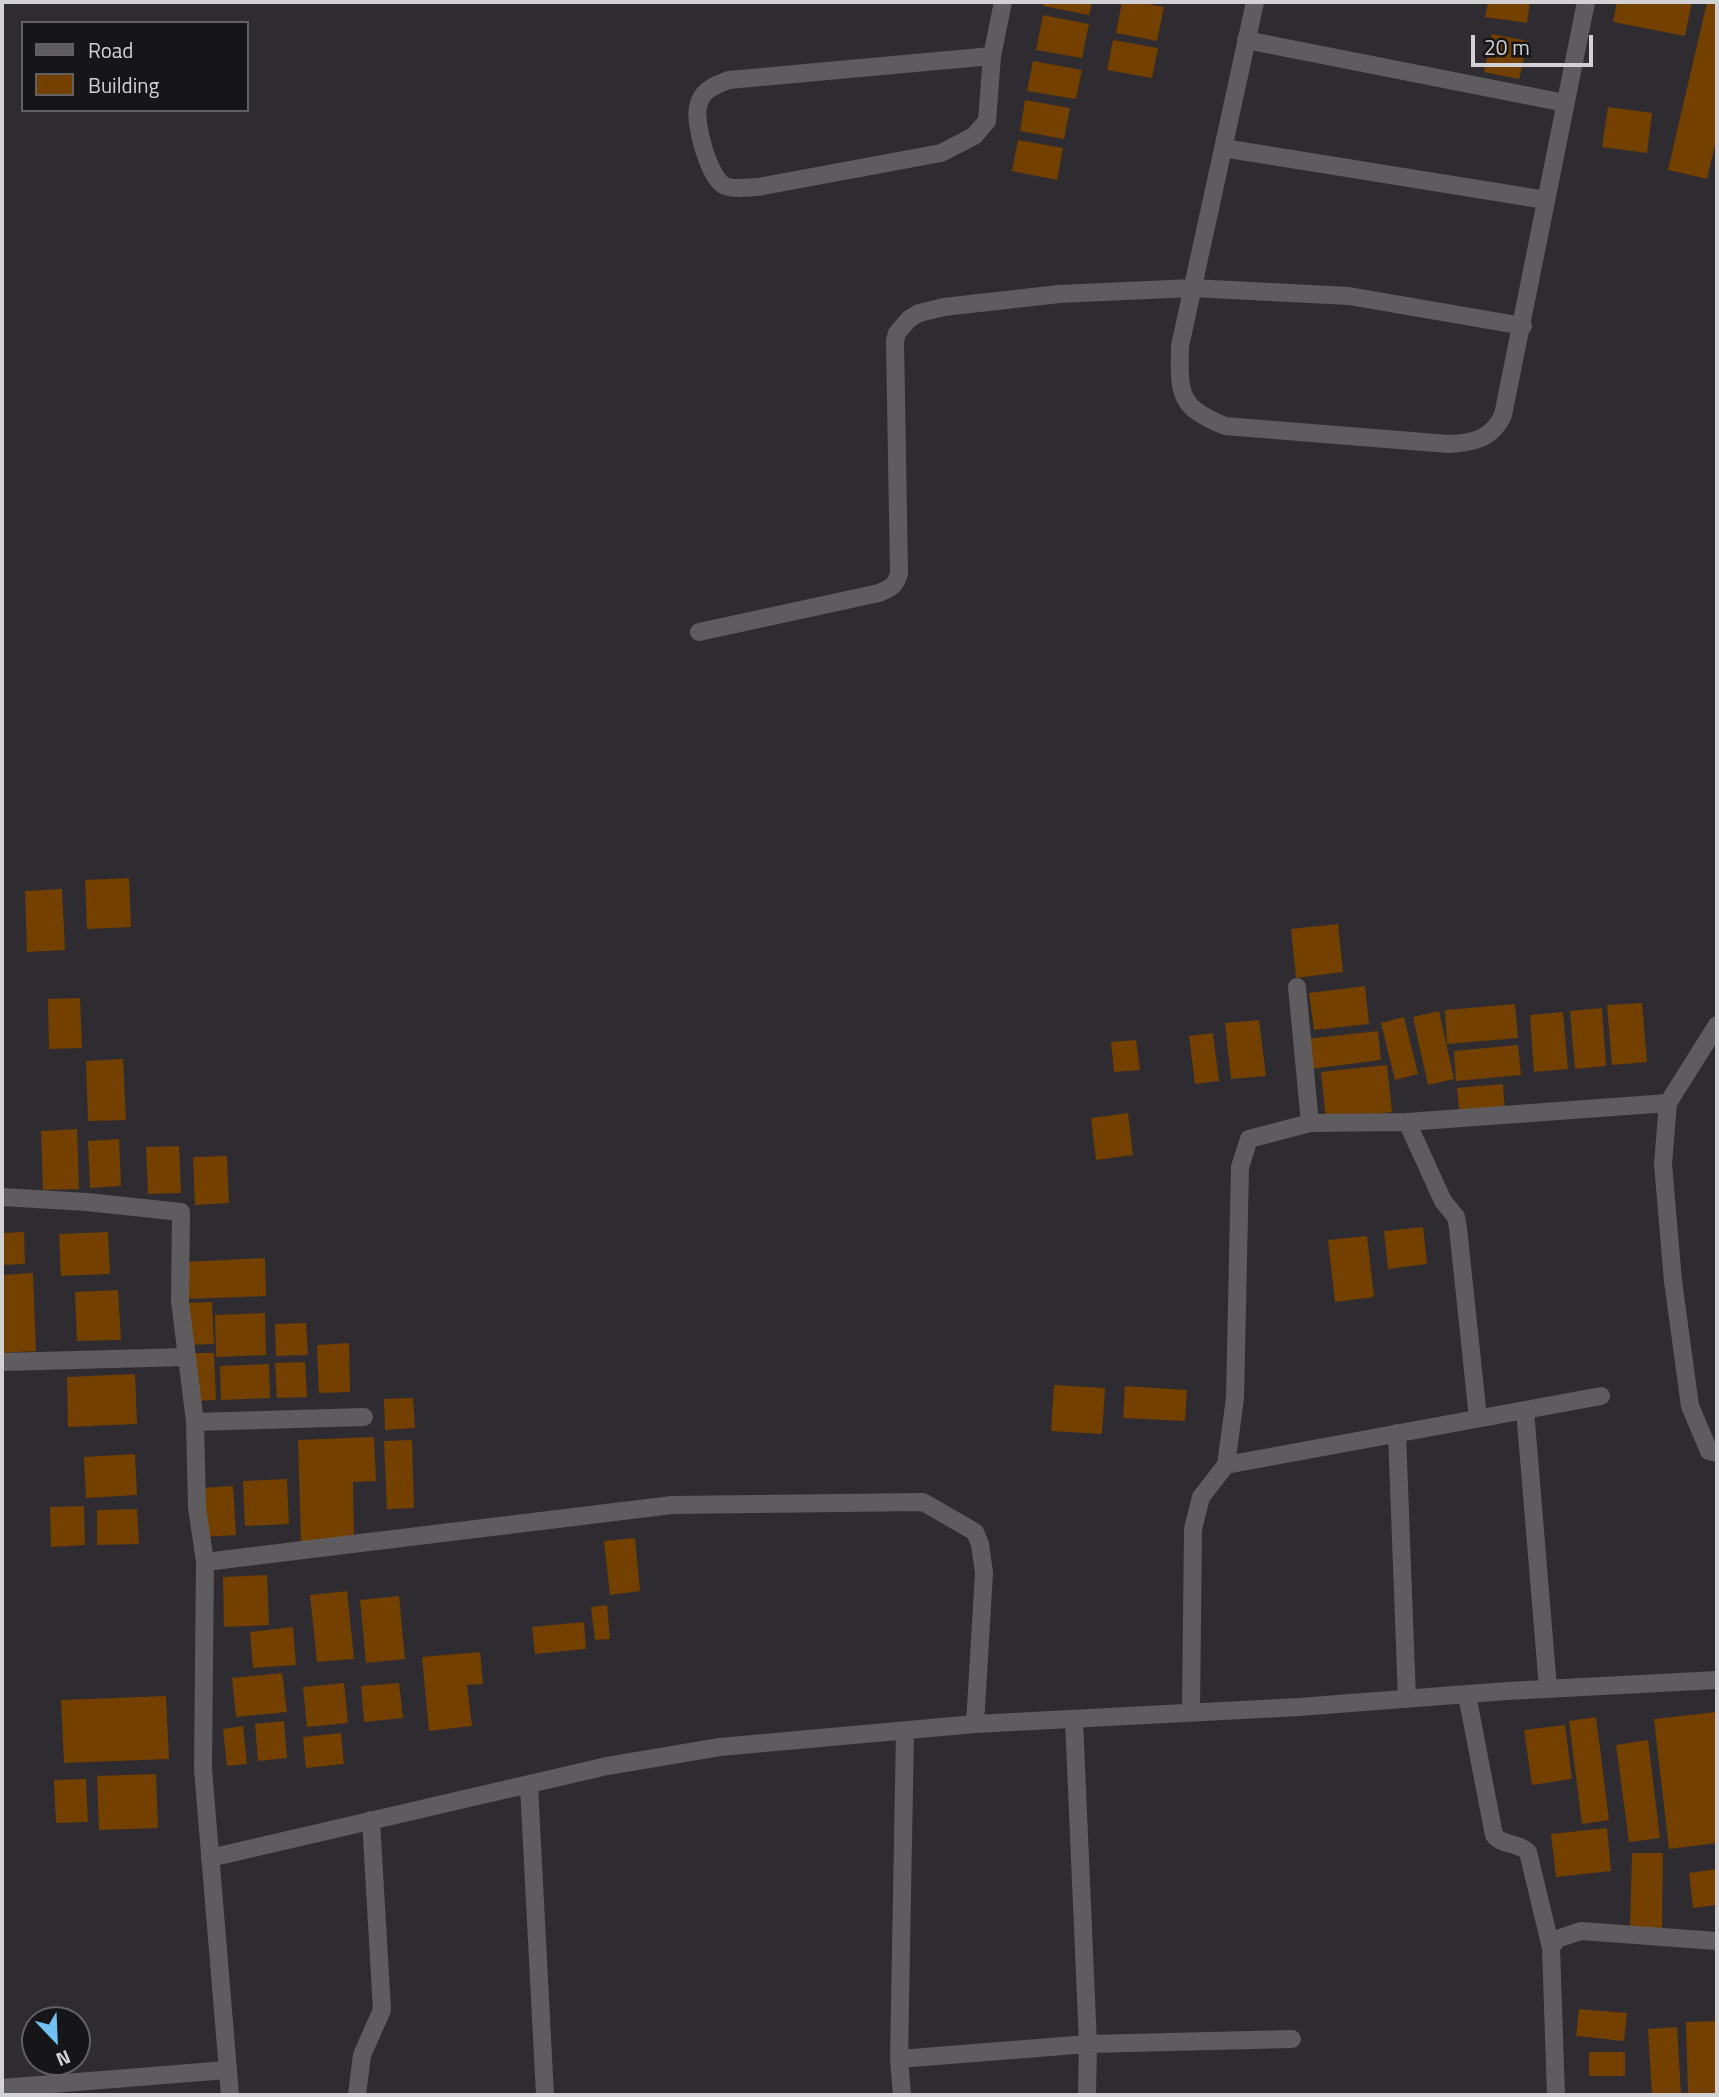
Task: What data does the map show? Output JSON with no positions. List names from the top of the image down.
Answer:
{
  "legend": ["Road", "Building"],
  "scale_bar": "20 m",
  "north": "bottom right"
}
